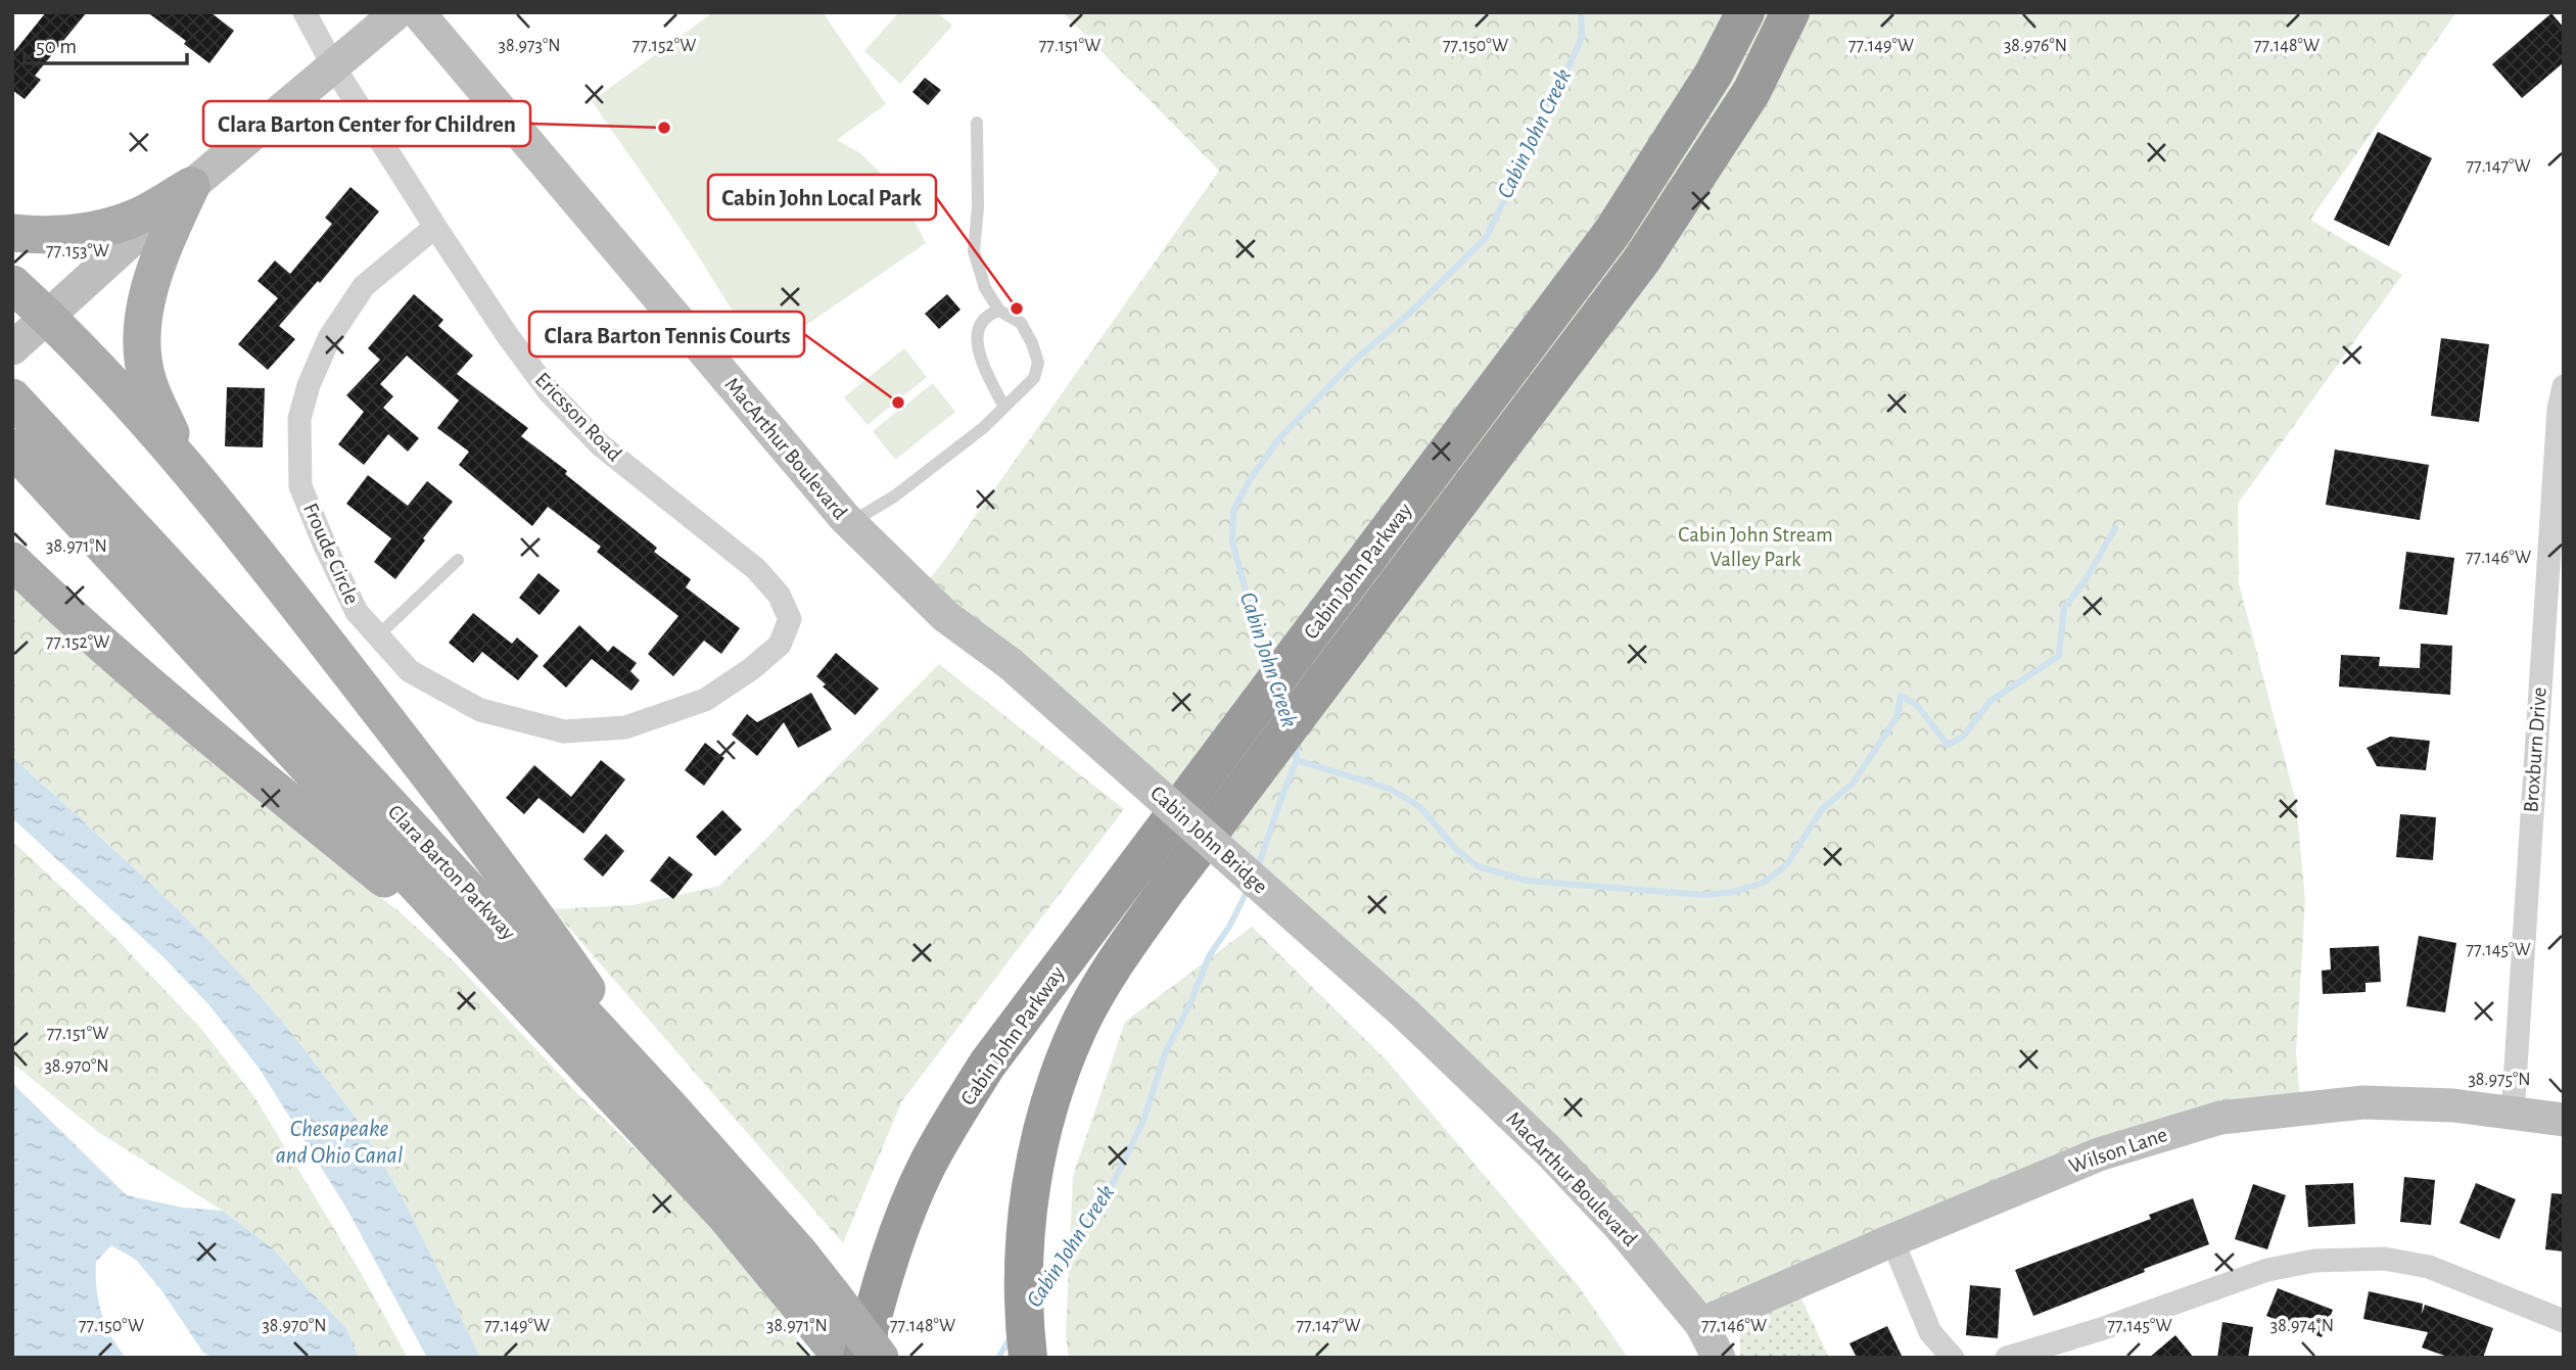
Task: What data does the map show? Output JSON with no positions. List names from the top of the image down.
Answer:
{
  "streets": {
    "highway": ["Cabin John Parkway"],
    "main road": [
      "MacArthur Boulevard",
      "Cabin John Bridge",
      "Clara Barton Parkway",
      "Wilson Lane"
    ],
    "street": ["Ericsson Road", "Froude Circle", "Broxburn Drive"]
  },
  "crossings": [
    ["Ericsson Road", "Froude Circle"],
    ["MacArthur Boulevard", "Cabin John Bridge"],
    ["MacArthur Boulevard", "Wilson Lane"],
    ["Broxburn Drive", "Wilson Lane"]
  ],
  "water": ["Cabin John Creek", "Chesapeake and Ohio Canal"],
  "parks": ["Cabin John Stream Valley Park"],
  "places": ["Clara Barton Center for Children", "Cabin John Local Park", "Clara Barton Tennis Courts"],
  "scale_bar": "50 m",
  "coordinates": [
    "77.152°W",
    "77.151°W",
    "77.150°W",
    "77.149°W",
    "77.148°W",
    "38.973°N",
    "38.976°N",
    "77.147°W",
    "77.153°W",
    "38.971°N",
    "77.146°W",
    "77.145°W",
    "38.970°N",
    "38.975°N",
    "38.974°N"
  ]
}
